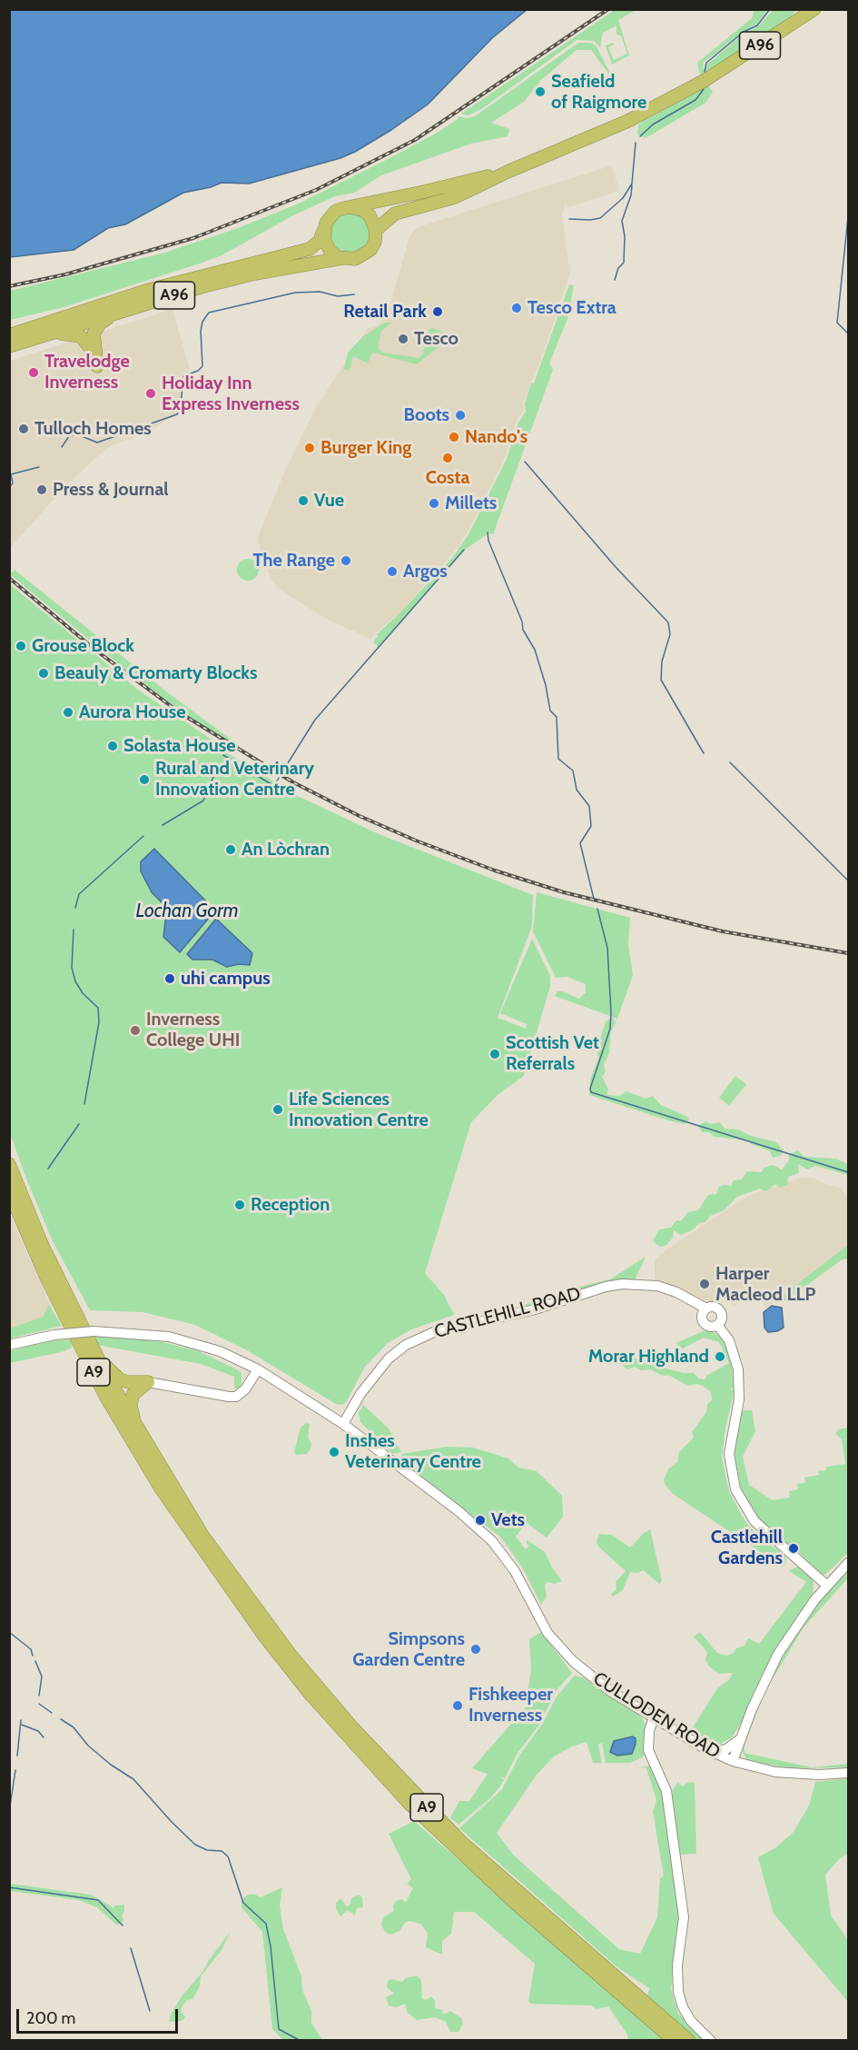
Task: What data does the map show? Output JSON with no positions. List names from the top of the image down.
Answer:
{
  "streets": {
    "highway": ["A96", "A9"],
    "main road": ["CASTLEHILL ROAD", "CULLODEN ROAD"]
  },
  "crossings": [
    ["CASTLEHILL ROAD", "CULLODEN ROAD"]
  ],
  "water": ["Lochan Gorm"],
  "places": [
    "Seafield of Raigmore",
    "Tesco Extra",
    "Retail Park",
    "Tesco",
    "Travelodge Inverness",
    "Holiday Inn Express Inverness",
    "Boots",
    "Tulloch Homes",
    "Nando's",
    "Burger King",
    "Costa",
    "Press & Journal",
    "Vue",
    "Millets",
    "The Range",
    "Argos",
    "Grouse Block",
    "Beauly & Cromarty Blocks",
    "Aurora House",
    "Solasta House",
    "Rural and Veterinary Innovation Centre",
    "An Lòchran",
    "uhi campus",
    "Inverness College UHI",
    "Scottish Vet Referrals",
    "Life Sciences Innovation Centre",
    "Reception",
    "Harper Macleod LLP",
    "Morar Highland",
    "Inshes Veterinary Centre",
    "Vets",
    "Castlehill Gardens",
    "Simpsons Garden Centre",
    "Fishkeeper Inverness"
  ],
  "scale_bar": "200 m"
}
